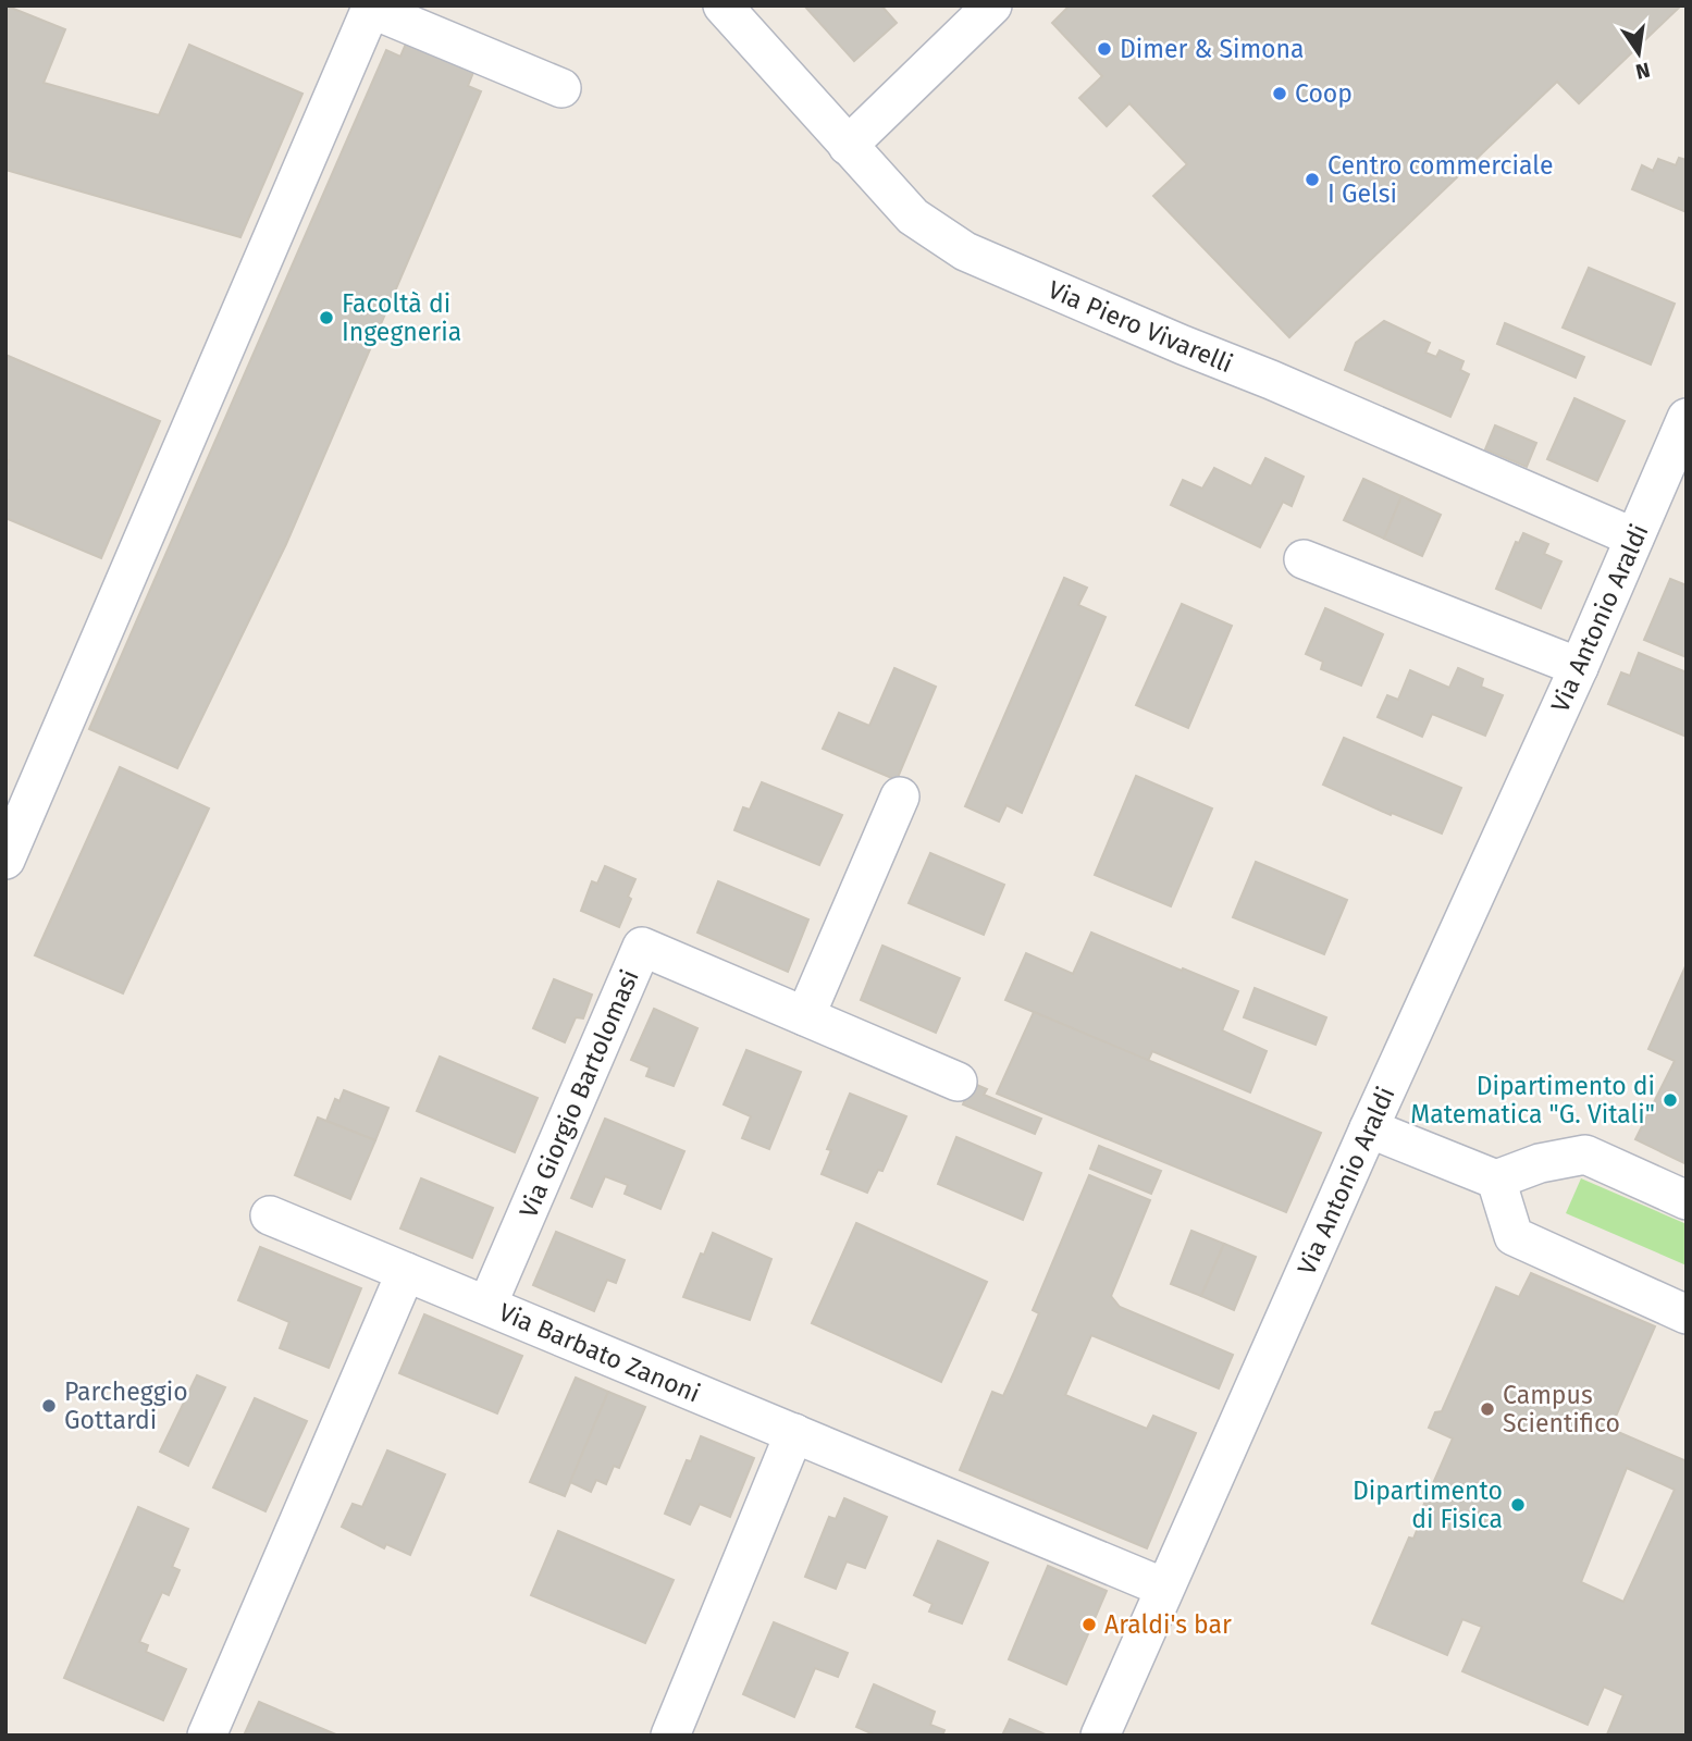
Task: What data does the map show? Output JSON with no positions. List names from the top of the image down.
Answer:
{
  "streets": {
    "street": [
      "Via Piero Vivarelli",
      "Via Antonio Araldi",
      "Via Giorgio Bartolomasi",
      "Via Barbato Zanoni"
    ]
  },
  "crossings": [
    ["Via Piero Vivarelli", "Via Antonio Araldi"],
    ["Via Antonio Araldi", "Via Barbato Zanoni"],
    ["Via Giorgio Bartolomasi", "Via Barbato Zanoni"]
  ],
  "places": [
    "Dimer & Simona",
    "Coop",
    "Centro commerciale I Gelsi",
    "Facoltà di Ingegneria",
    "Dipartimento di Matematica \"G. Vitali\"",
    "Parcheggio Gottardi",
    "Campus Scientifico",
    "Dipartimento di Fisica",
    "Araldi's bar"
  ],
  "north": "bottom"
}
